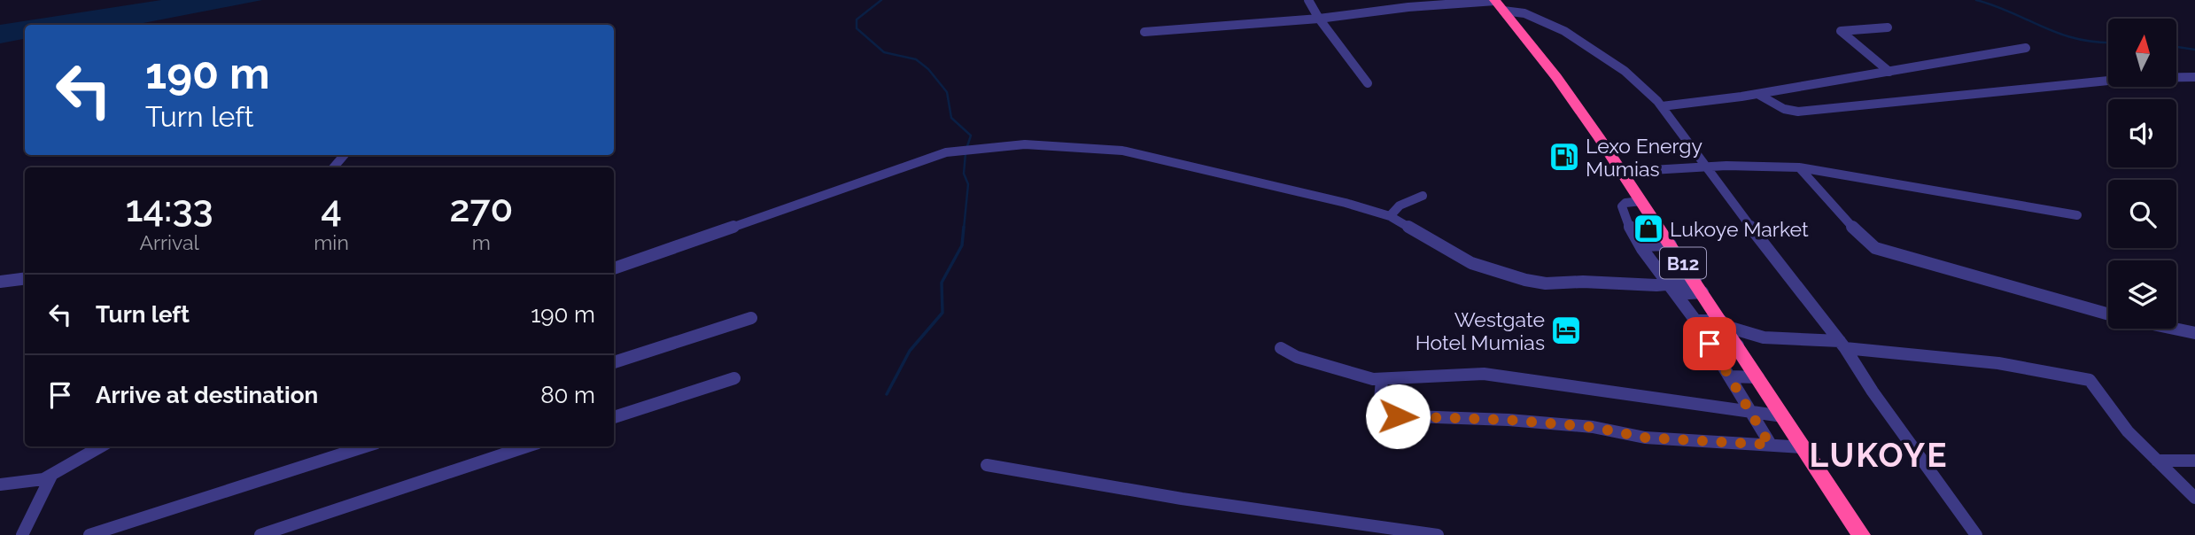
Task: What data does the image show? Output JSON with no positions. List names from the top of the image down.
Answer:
{
  "streets": {
    "highway": ["B12"]
  },
  "districts": ["LUKOYE"],
  "places": {
    "fuel station": ["Lexo Energy Mumias"],
    "shop": ["Lukoye Market"],
    "hotel": ["Westgate Hotel Mumias"]
  },
  "north": "top",
  "page": {
    "turn": ["190 m", "Turn left"],
    "eta": [
      "14:33",
      "Arrival",
      "4",
      "min",
      "270",
      "m"
    ],
    "list": [
      {
        "name": "Turn left",
        "value": "190 m"
      },
      {
        "name": "Arrive at destination",
        "value": "80 m"
      }
    ]
  }
}
